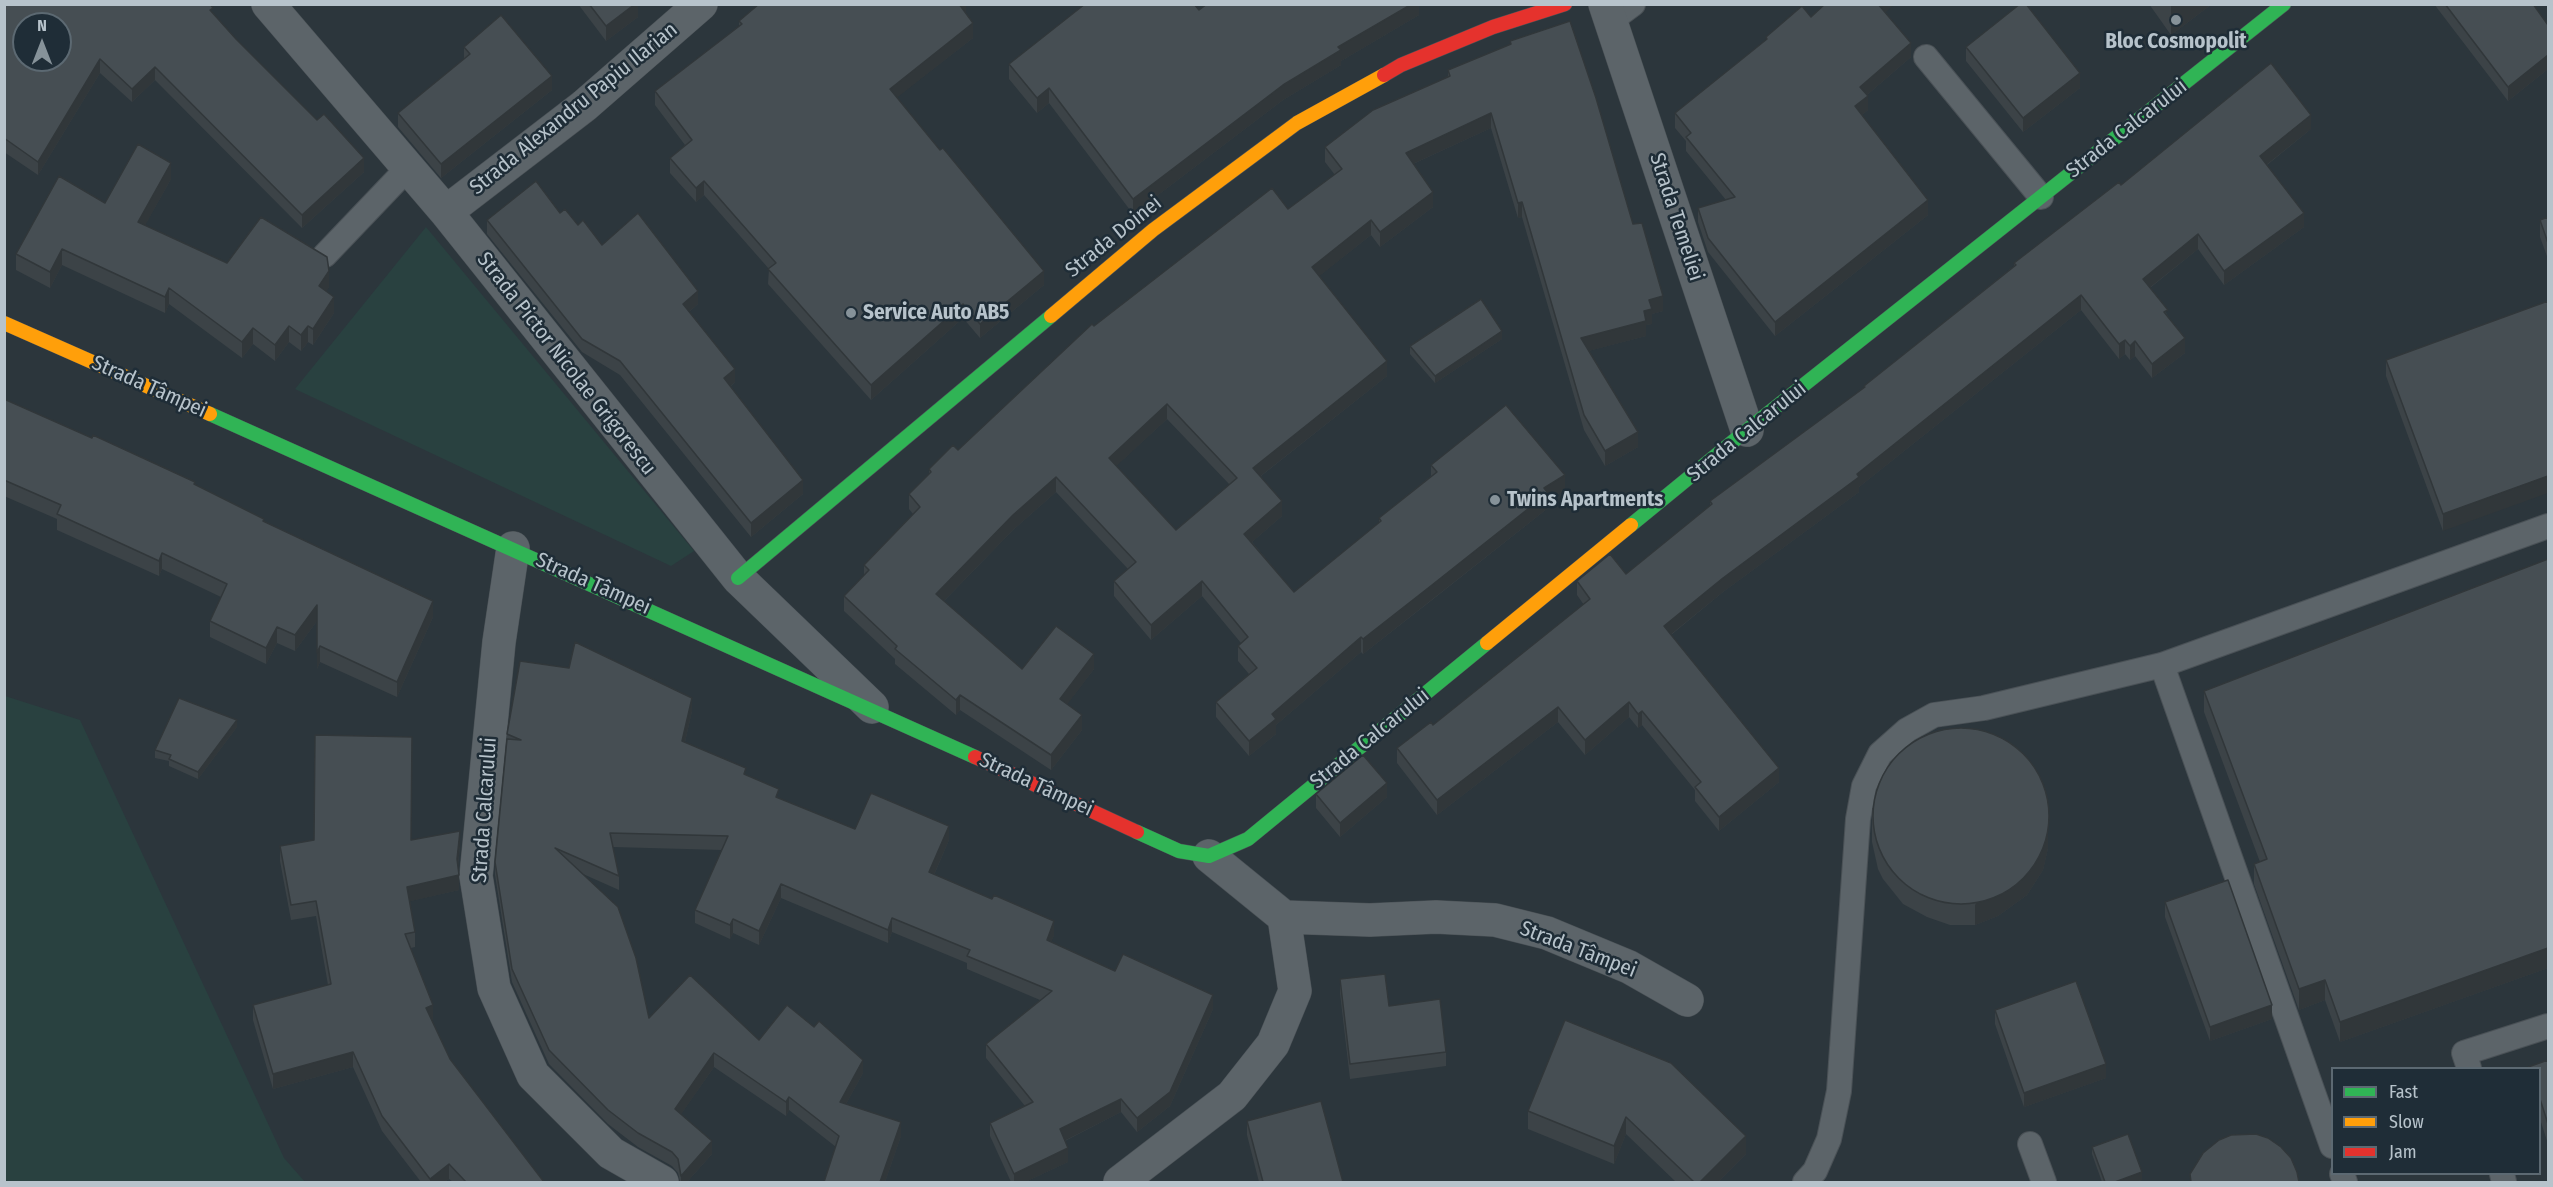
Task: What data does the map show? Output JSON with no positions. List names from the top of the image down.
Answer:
{
  "streets": {
    "street": [
      "Strada Alexandru Papiu Ilarian",
      "Strada Calcarului",
      "Strada Temeliei",
      "Strada Doinei",
      "Strada Pictor Nicolae Grigorescu",
      "Strada Tâmpei"
    ]
  },
  "crossings": [
    ["Strada Alexandru Papiu Ilarian", "Strada Pictor Nicolae Grigorescu"],
    ["Strada Calcarului", "Strada Temeliei"],
    ["Strada Calcarului", "Strada Tâmpei"],
    ["Strada Doinei", "Strada Pictor Nicolae Grigorescu"],
    ["Strada Pictor Nicolae Grigorescu", "Strada Tâmpei"]
  ],
  "places": ["Bloc Cosmopolit", "Service Auto AB5", "Twins Apartments"],
  "legend": ["Fast", "Slow", "Jam"],
  "north": "top"
}
